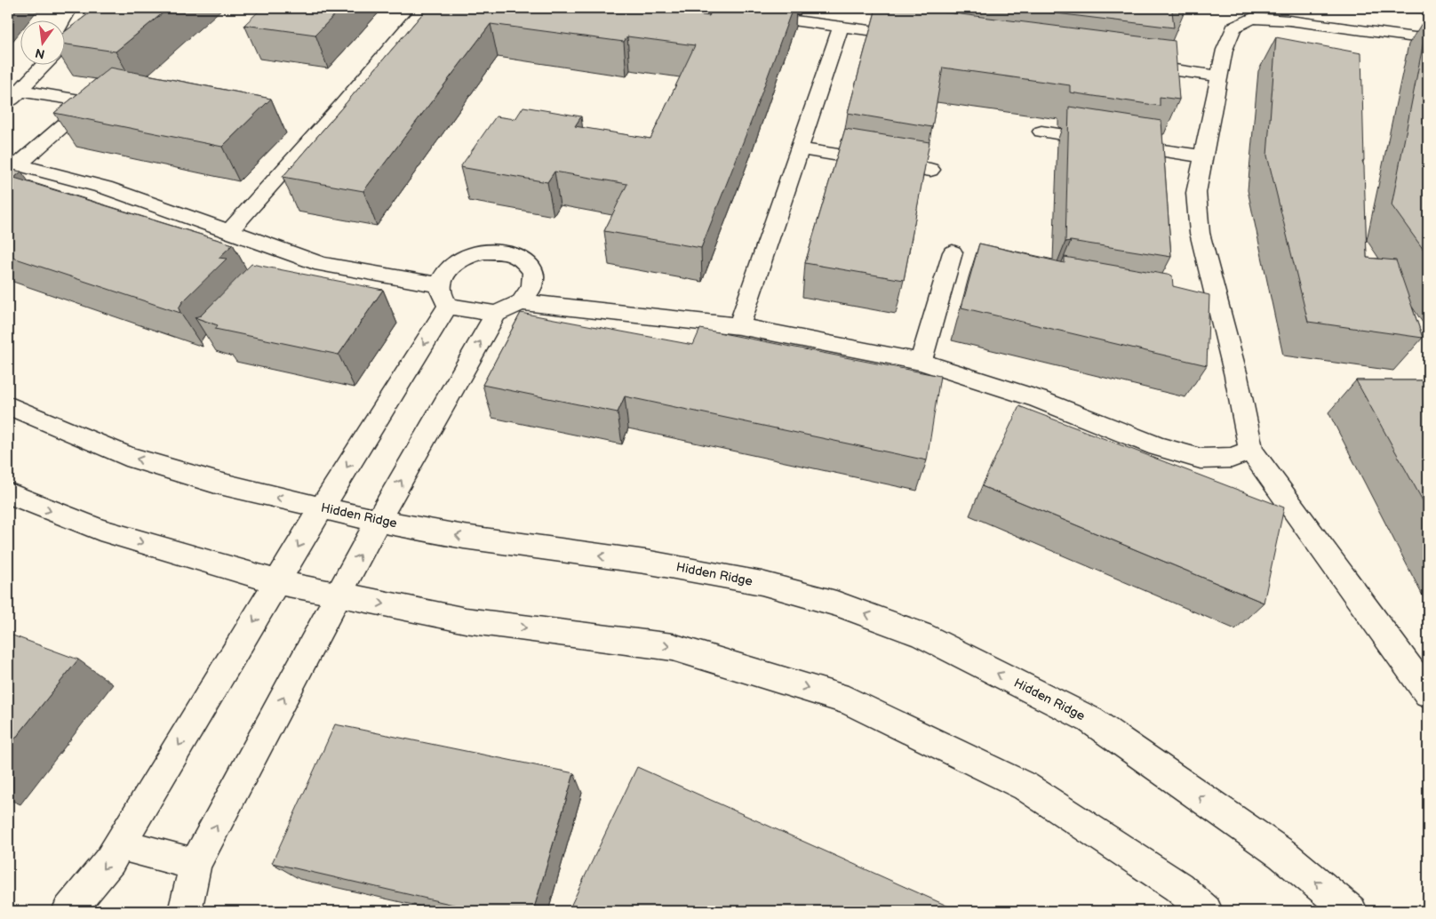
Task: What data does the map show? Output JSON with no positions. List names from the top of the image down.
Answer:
{
  "streets": {
    "street": ["Hidden Ridge"]
  },
  "north": "bottom"
}
